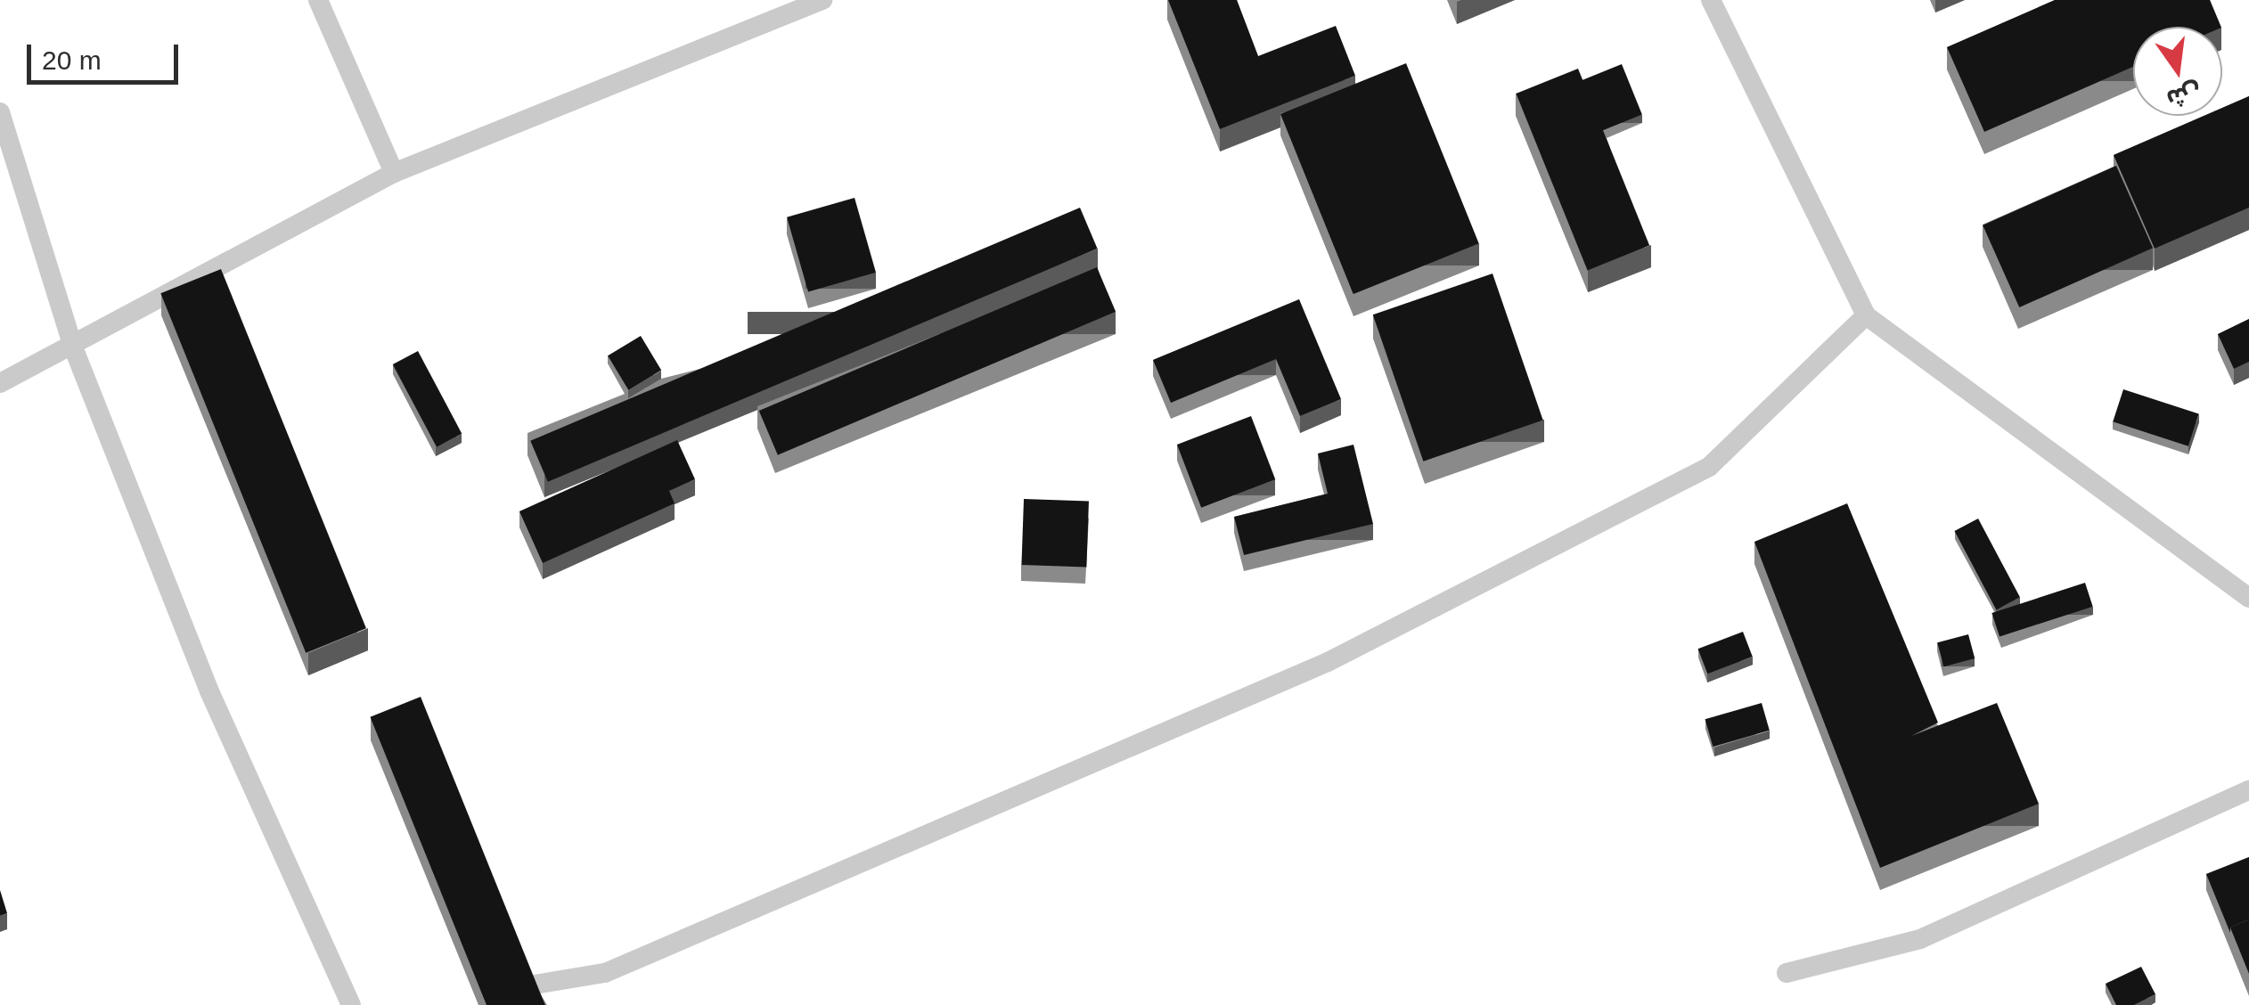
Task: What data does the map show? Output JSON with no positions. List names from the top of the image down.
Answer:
{
  "scale_bar": "20 m",
  "north": "bottom"
}
